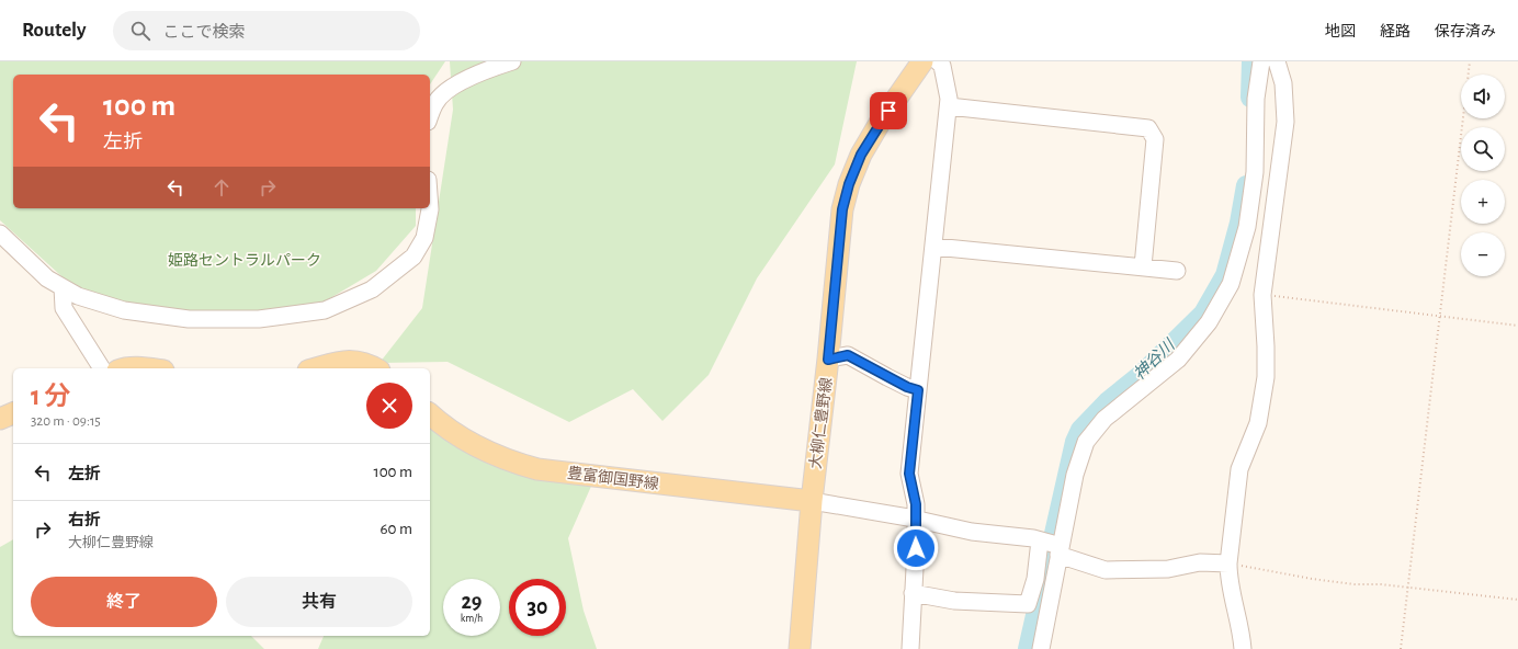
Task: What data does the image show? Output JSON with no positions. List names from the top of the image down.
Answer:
{
  "streets": {
    "main road": ["大柳仁豊野線", "豊富御国野線"]
  },
  "crossings": [
    ["大柳仁豊野線", "豊富御国野線"]
  ],
  "water": ["神谷川"],
  "parks": ["姫路セントラルパーク"],
  "page": {
    "header": "Routely",
    "search": "ここで検索",
    "nav": ["地図", "経路", "保存済み"],
    "map_buttons": ["+", "−"],
    "turn": ["100 m", "左折"],
    "heading": ["1 分", "320 m · 09:15"],
    "list": [
      {
        "name": "左折",
        "value": "100 m"
      },
      {
        "name": "右折",
        "note": "大柳仁豊野線",
        "value": "60 m"
      }
    ],
    "buttons": ["終了", "共有"],
    "speed": "29 km/h",
    "limit": "30"
  }
}
